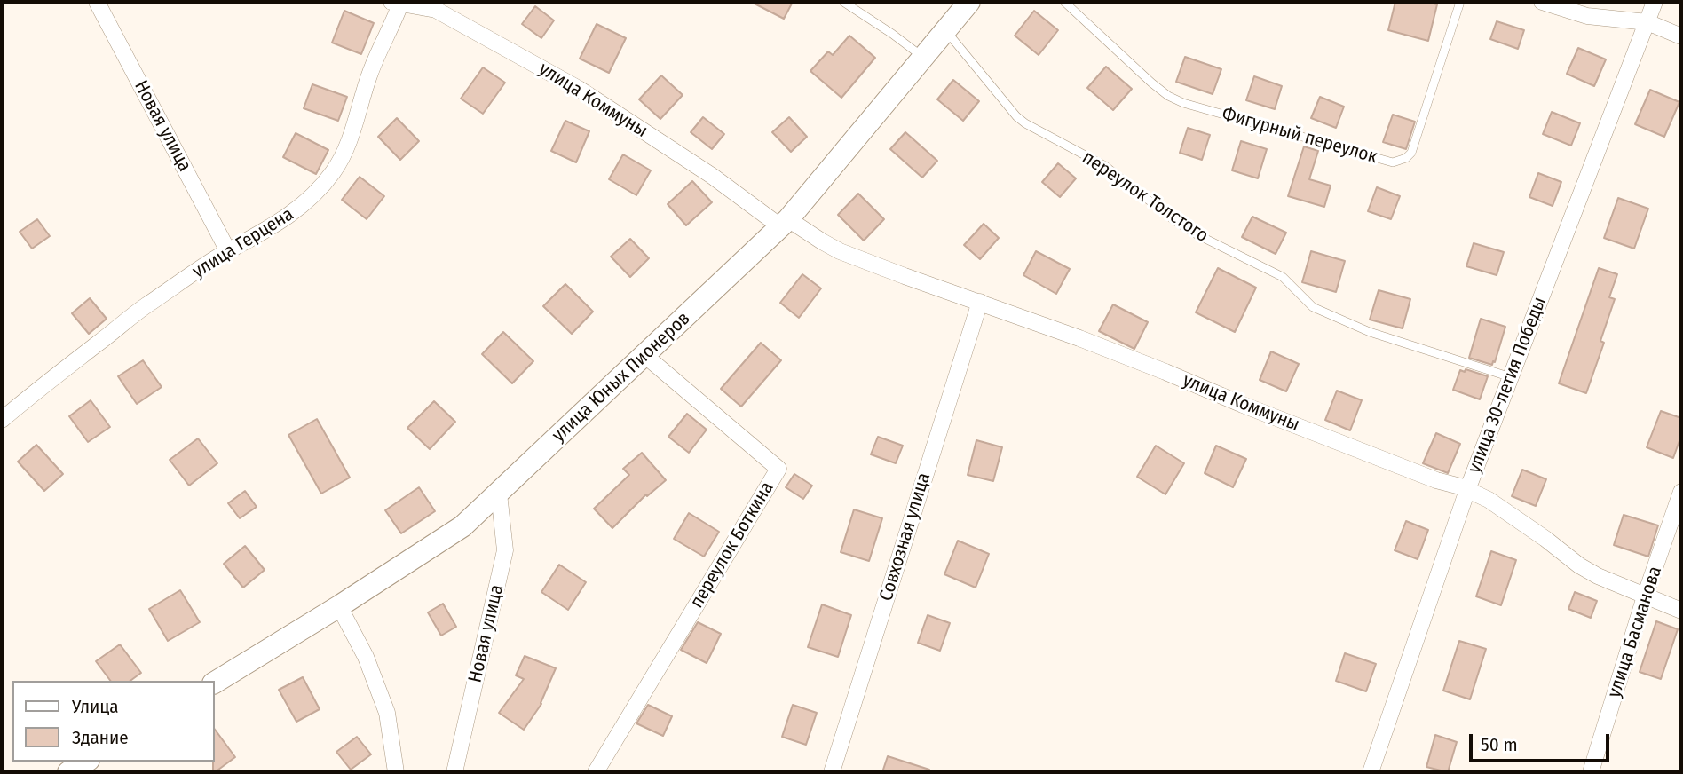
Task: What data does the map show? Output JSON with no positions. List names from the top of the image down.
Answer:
{
  "streets": {
    "main road": ["улица Юных Пионеров"],
    "street": [
      "улица Коммуны",
      "Новая улица",
      "улица Герцена",
      "улица 30-летия Победы",
      "Совхозная улица",
      "переулок Боткина",
      "улица Басманова"
    ],
    "lane": ["Фигурный переулок", "переулок Толстого"]
  },
  "crossings": [
    ["улица Коммуны", "улица Герцена"],
    ["улица Коммуны", "улица Юных Пионеров"],
    ["улица Коммуны", "улица 30-летия Победы"],
    ["улица Коммуны", "Совхозная улица"],
    ["улица Коммуны", "улица Басманова"],
    ["Новая улица", "улица Герцена"],
    ["Новая улица", "улица Юных Пионеров"],
    ["переулок Толстого", "улица Юных Пионеров"],
    ["переулок Толстого", "улица 30-летия Победы"],
    ["улица Юных Пионеров", "переулок Боткина"]
  ],
  "legend": ["Улица", "Здание"],
  "scale_bar": "50 m"
}
